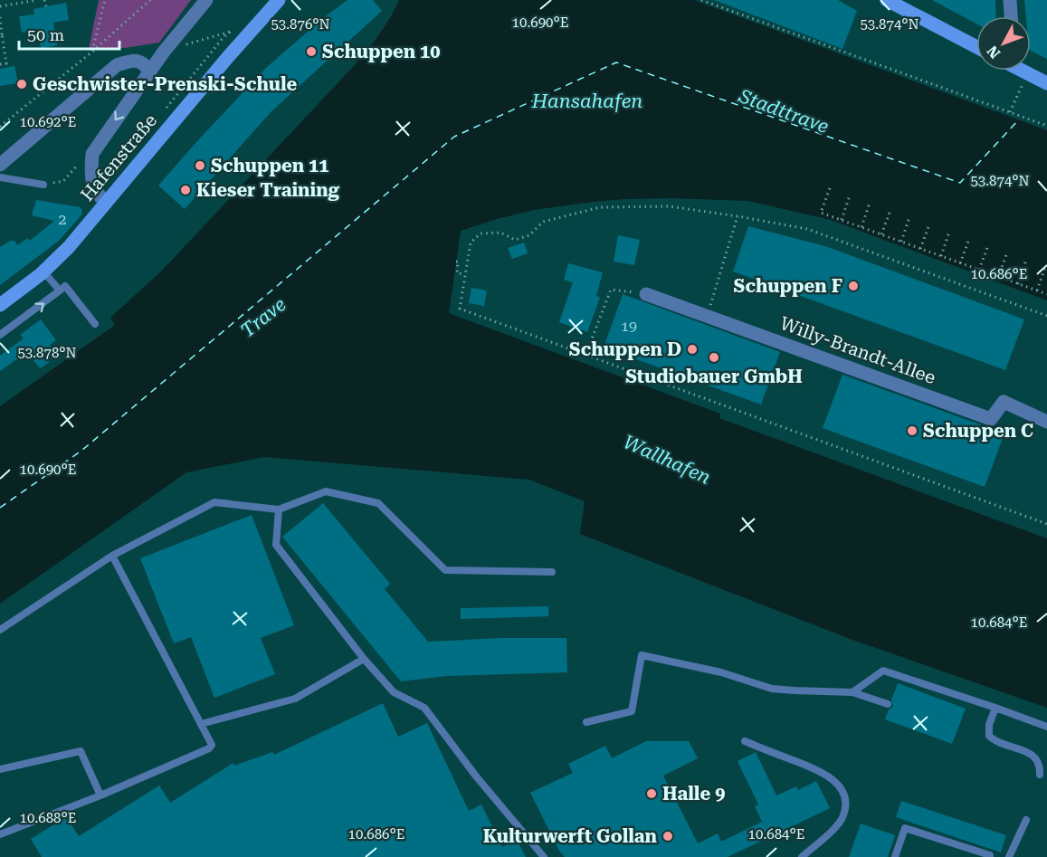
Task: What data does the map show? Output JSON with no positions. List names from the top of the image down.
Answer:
{
  "streets": {
    "main road": ["Hafenstraße"],
    "street": ["Willy-Brandt-Allee"]
  },
  "water": [
    "Hansahafen",
    "Stadttrave",
    "Trave",
    "Wallhafen"
  ],
  "places": [
    "Schuppen 10",
    "Geschwister-Prenski-Schule",
    "Schuppen 11",
    "Kieser Training",
    "Schuppen F",
    "Schuppen D",
    "Studiobauer GmbH",
    "Schuppen C",
    "Halle 9",
    "Kulturwerft Gollan"
  ],
  "house_numbers": ["2", "19"],
  "scale_bar": "50 m",
  "north": "bottom left",
  "coordinates": [
    "10.690°E",
    "53.876°N",
    "53.874°N",
    "10.692°E",
    "10.686°E",
    "53.878°N",
    "10.684°E",
    "10.688°E"
  ]
}
